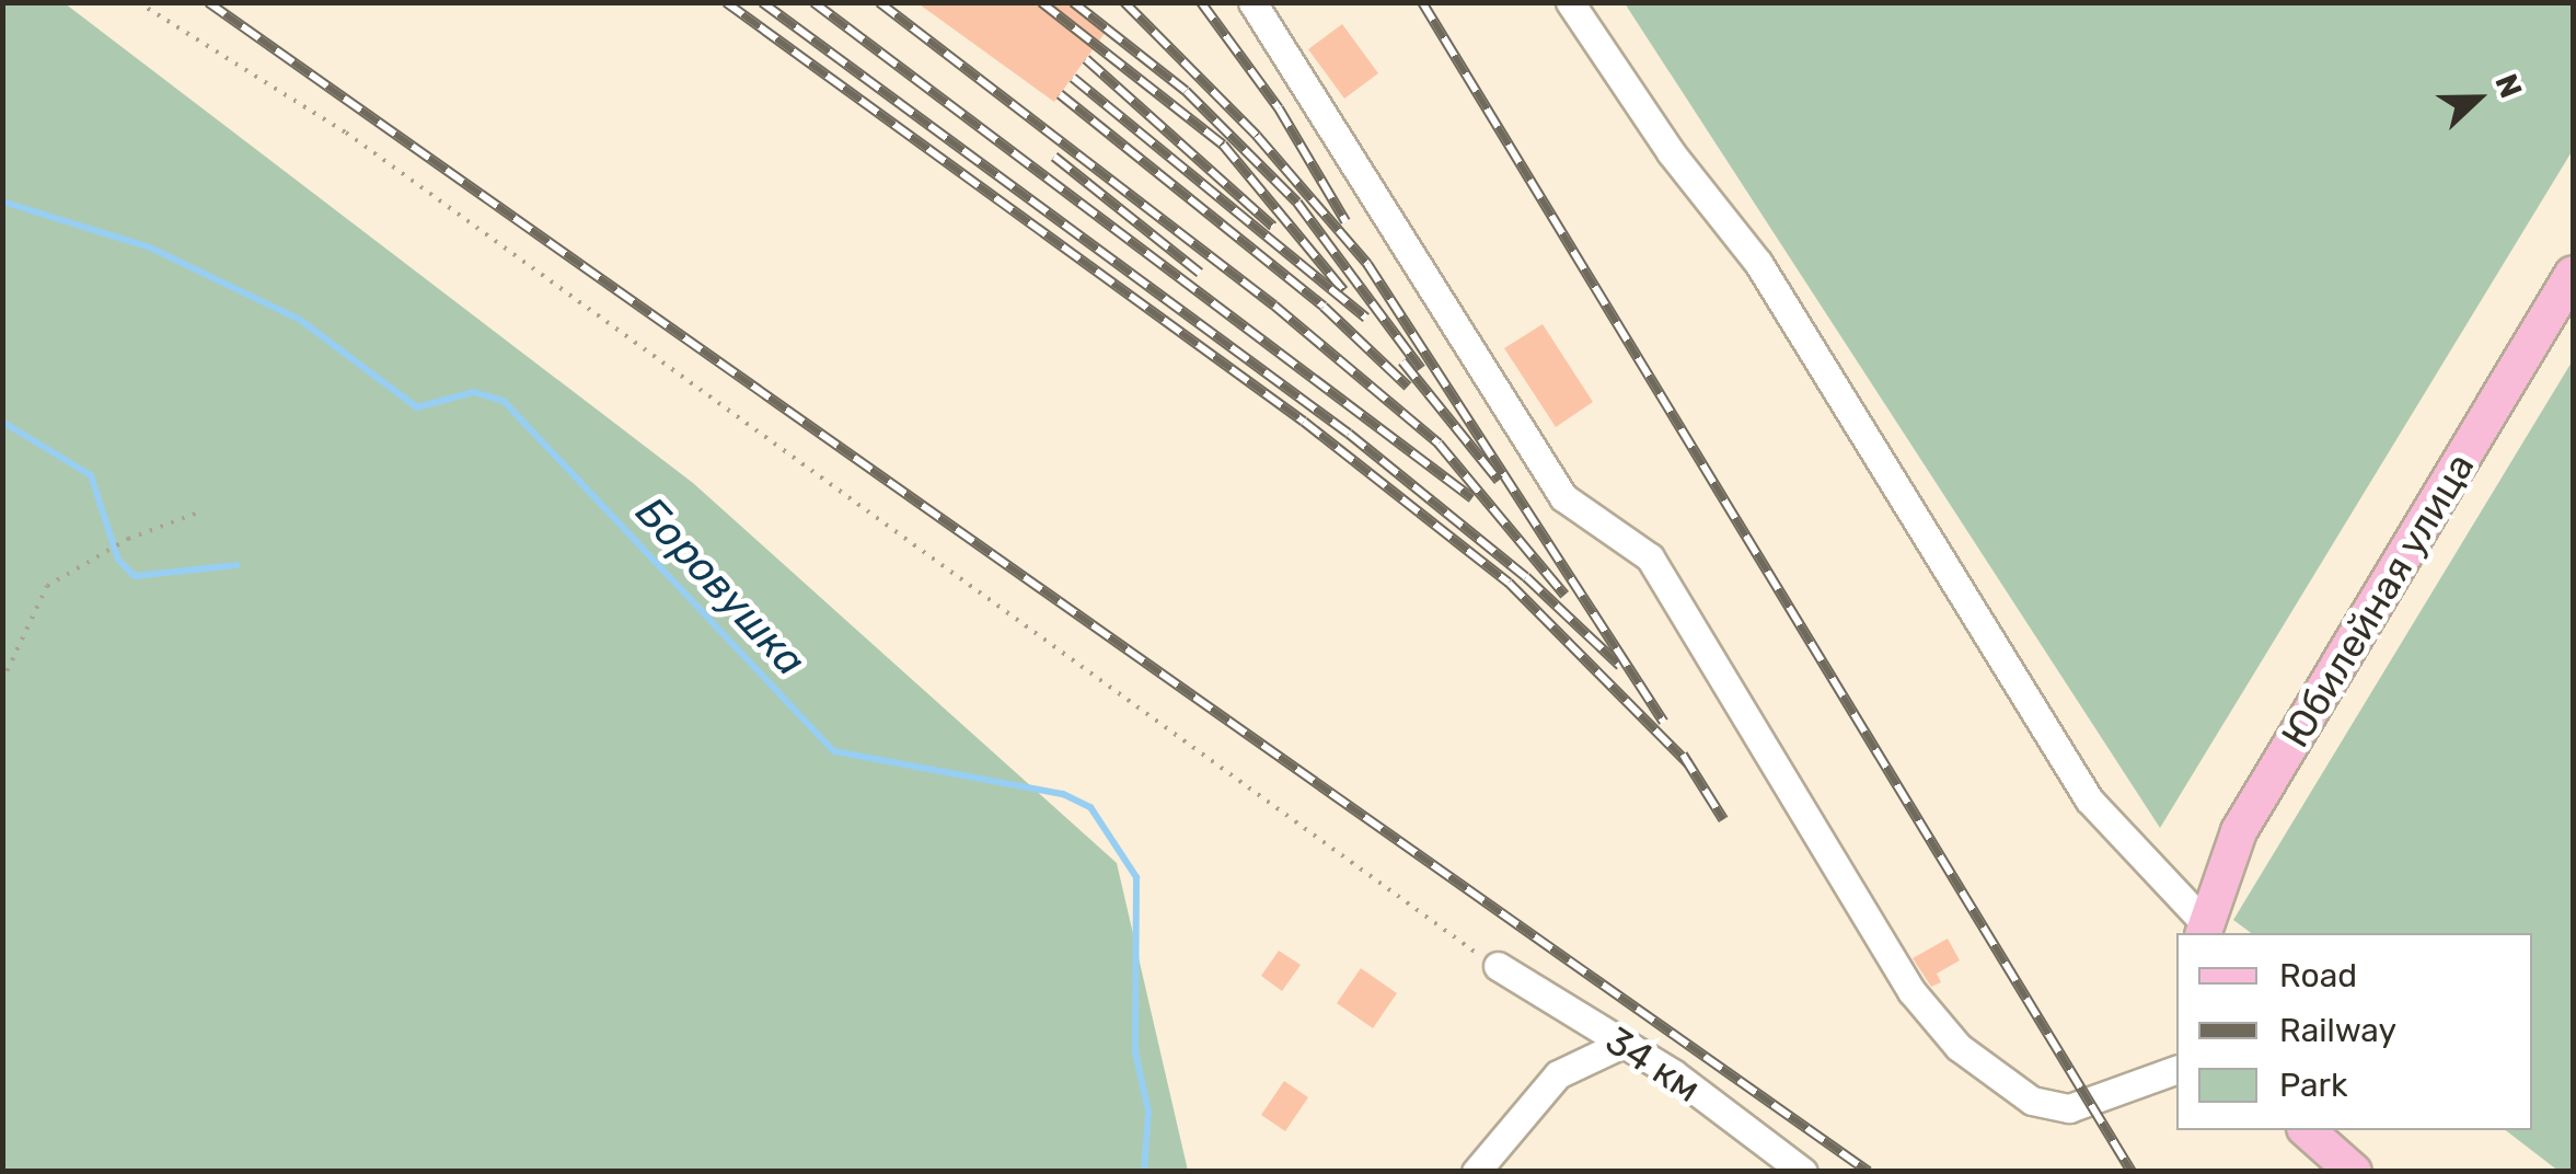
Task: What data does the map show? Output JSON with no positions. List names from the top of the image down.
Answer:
{
  "streets": {
    "main road": ["Юбилейная улица"],
    "street": ["34 км"]
  },
  "water": ["Боровушка"],
  "legend": ["Road", "Railway", "Park"],
  "north": "right"
}
